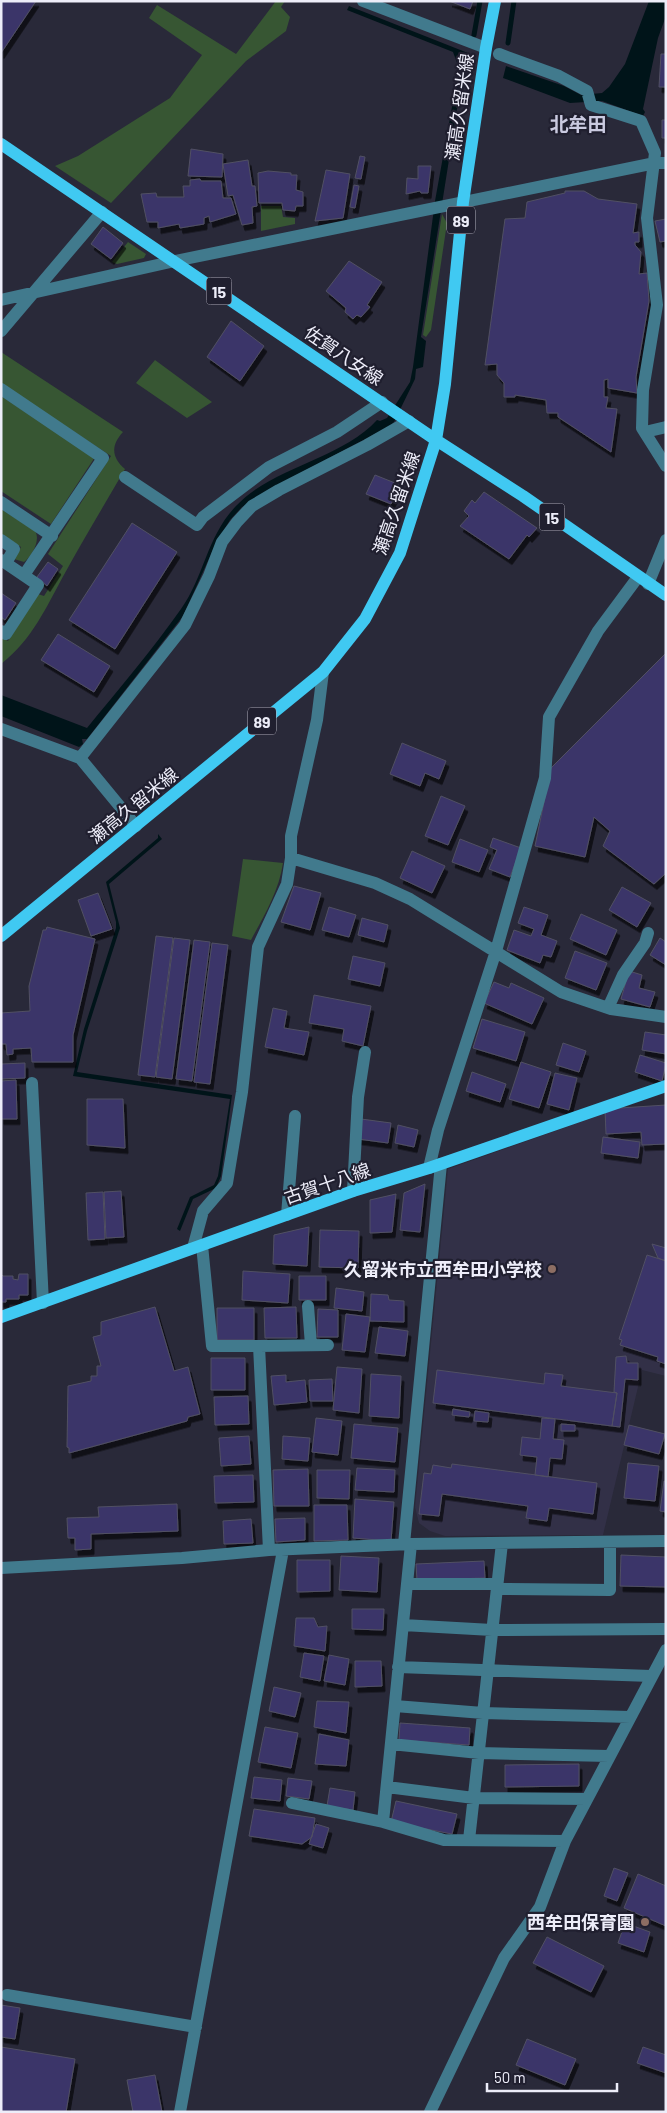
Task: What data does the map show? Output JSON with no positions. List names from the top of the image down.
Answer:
{
  "streets": {
    "main road": [
      "瀬高久留米線",
      "89",
      "15",
      "佐賀八女線",
      "古賀十八線"
    ]
  },
  "crossings": [
    ["瀬高久留米線", "佐賀八女線"]
  ],
  "districts": ["北牟田"],
  "places": ["久留米市立西牟田小学校", "西牟田保育園"],
  "scale_bar": "50 m"
}
